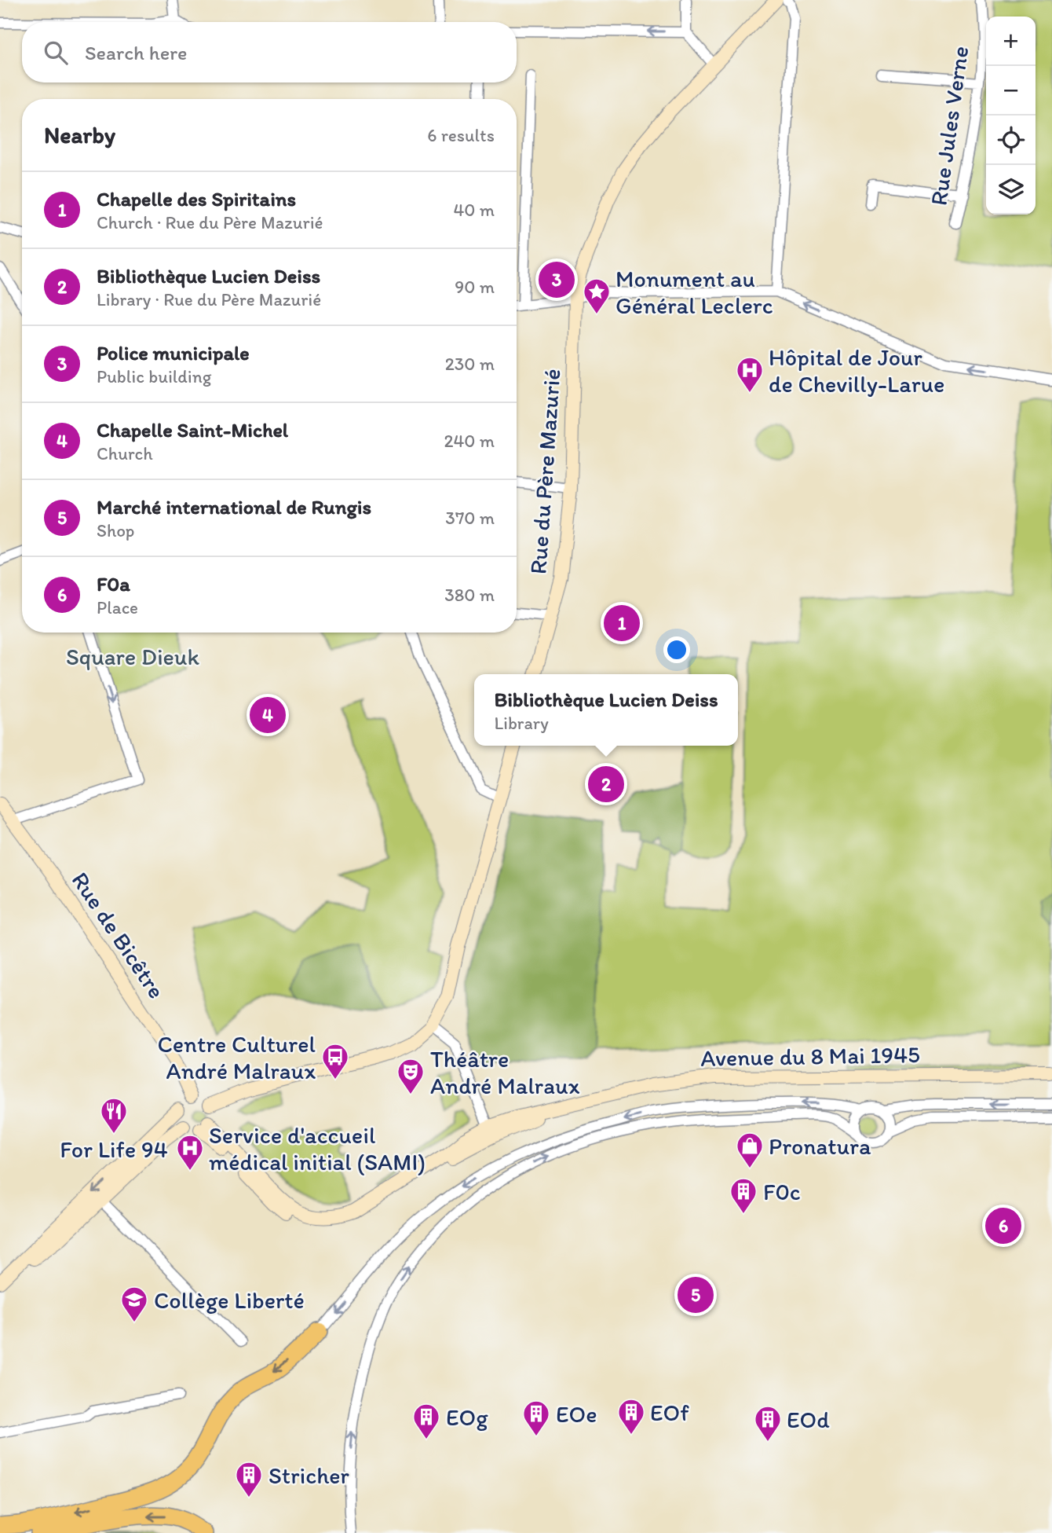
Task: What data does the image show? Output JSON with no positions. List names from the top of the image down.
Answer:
{
  "streets": {
    "main road": ["Rue du Père Mazurié", "Rue de Bicêtre", "Avenue du 8 Mai 1945"],
    "street": ["Rue Jules Verne"]
  },
  "crossings": [
    ["Rue de Bicêtre", "Avenue du 8 Mai 1945"]
  ],
  "parks": ["Square Dieuk"],
  "places": {
    "place": ["Monument au Général Leclerc"],
    "hospital": ["Hôpital de Jour de Chevilly-Larue", "Service d'accueil médical initial (SAMI)"],
    "bus stop": ["Centre Culturel André Malraux"],
    "theatre": ["Théâtre André Malraux"],
    "restaurant": ["For Life 94"],
    "shop": ["Pronatura"],
    "building": [
      "F0c",
      "EOf",
      "EOe",
      "EOg",
      "EOd",
      "Stricher"
    ],
    "school or university": ["Collège Liberté"]
  },
  "page": {
    "map_buttons": ["+", "−"],
    "search": "Search here",
    "heading": ["Nearby", "6 results"],
    "list": [
      {
        "mark": "1",
        "name": "Chapelle des Spiritains",
        "note": "Church · Rue du Père Mazurié",
        "value": "40 m"
      },
      {
        "mark": "2",
        "name": "Bibliothèque Lucien Deiss",
        "note": "Library · Rue du Père Mazurié",
        "value": "90 m"
      },
      {
        "mark": "3",
        "name": "Police municipale",
        "note": "Public building",
        "value": "230 m"
      },
      {
        "mark": "4",
        "name": "Chapelle Saint-Michel",
        "note": "Church",
        "value": "240 m"
      },
      {
        "mark": "5",
        "name": "Marché international de Rungis",
        "note": "Shop",
        "value": "370 m"
      },
      {
        "mark": "6",
        "name": "F0a",
        "note": "Place",
        "value": "380 m"
      }
    ],
    "pins": [
      "3",
      "1",
      "4",
      "2",
      "6",
      "5"
    ],
    "popup": ["Bibliothèque Lucien Deiss", "Library"]
  }
}
